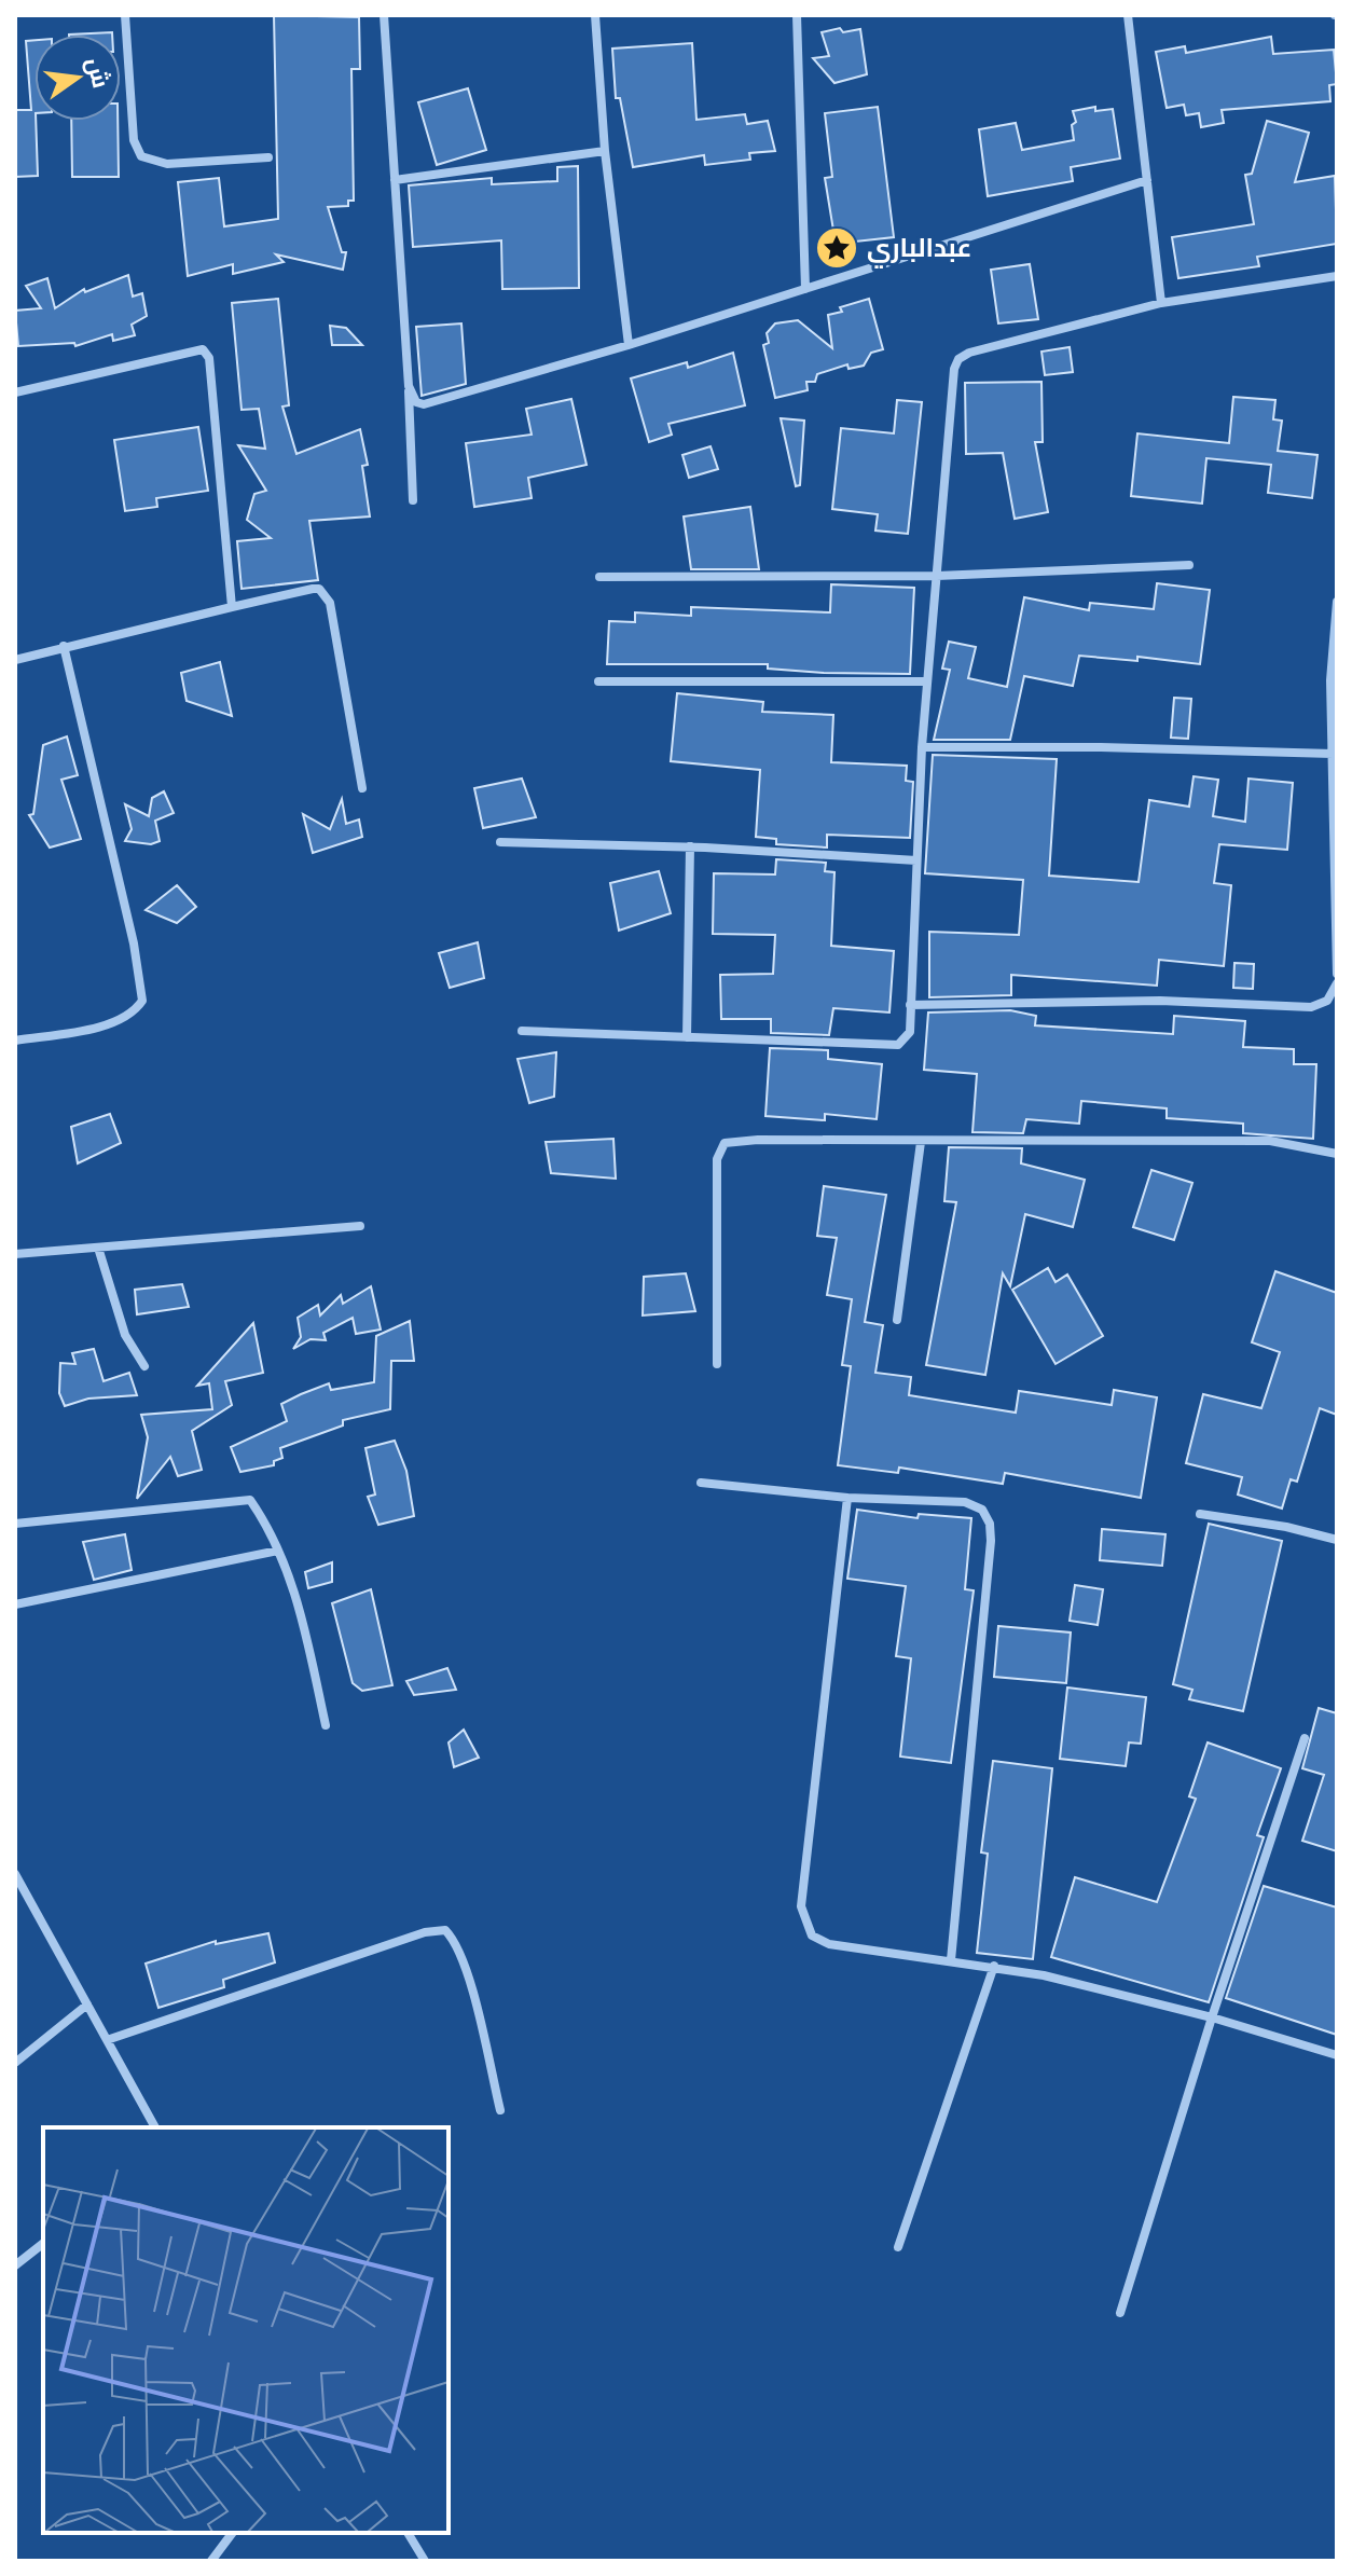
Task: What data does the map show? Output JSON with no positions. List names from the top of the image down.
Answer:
{
  "places": {
    "place": ["عبدالباري"]
  },
  "north": "right"
}
